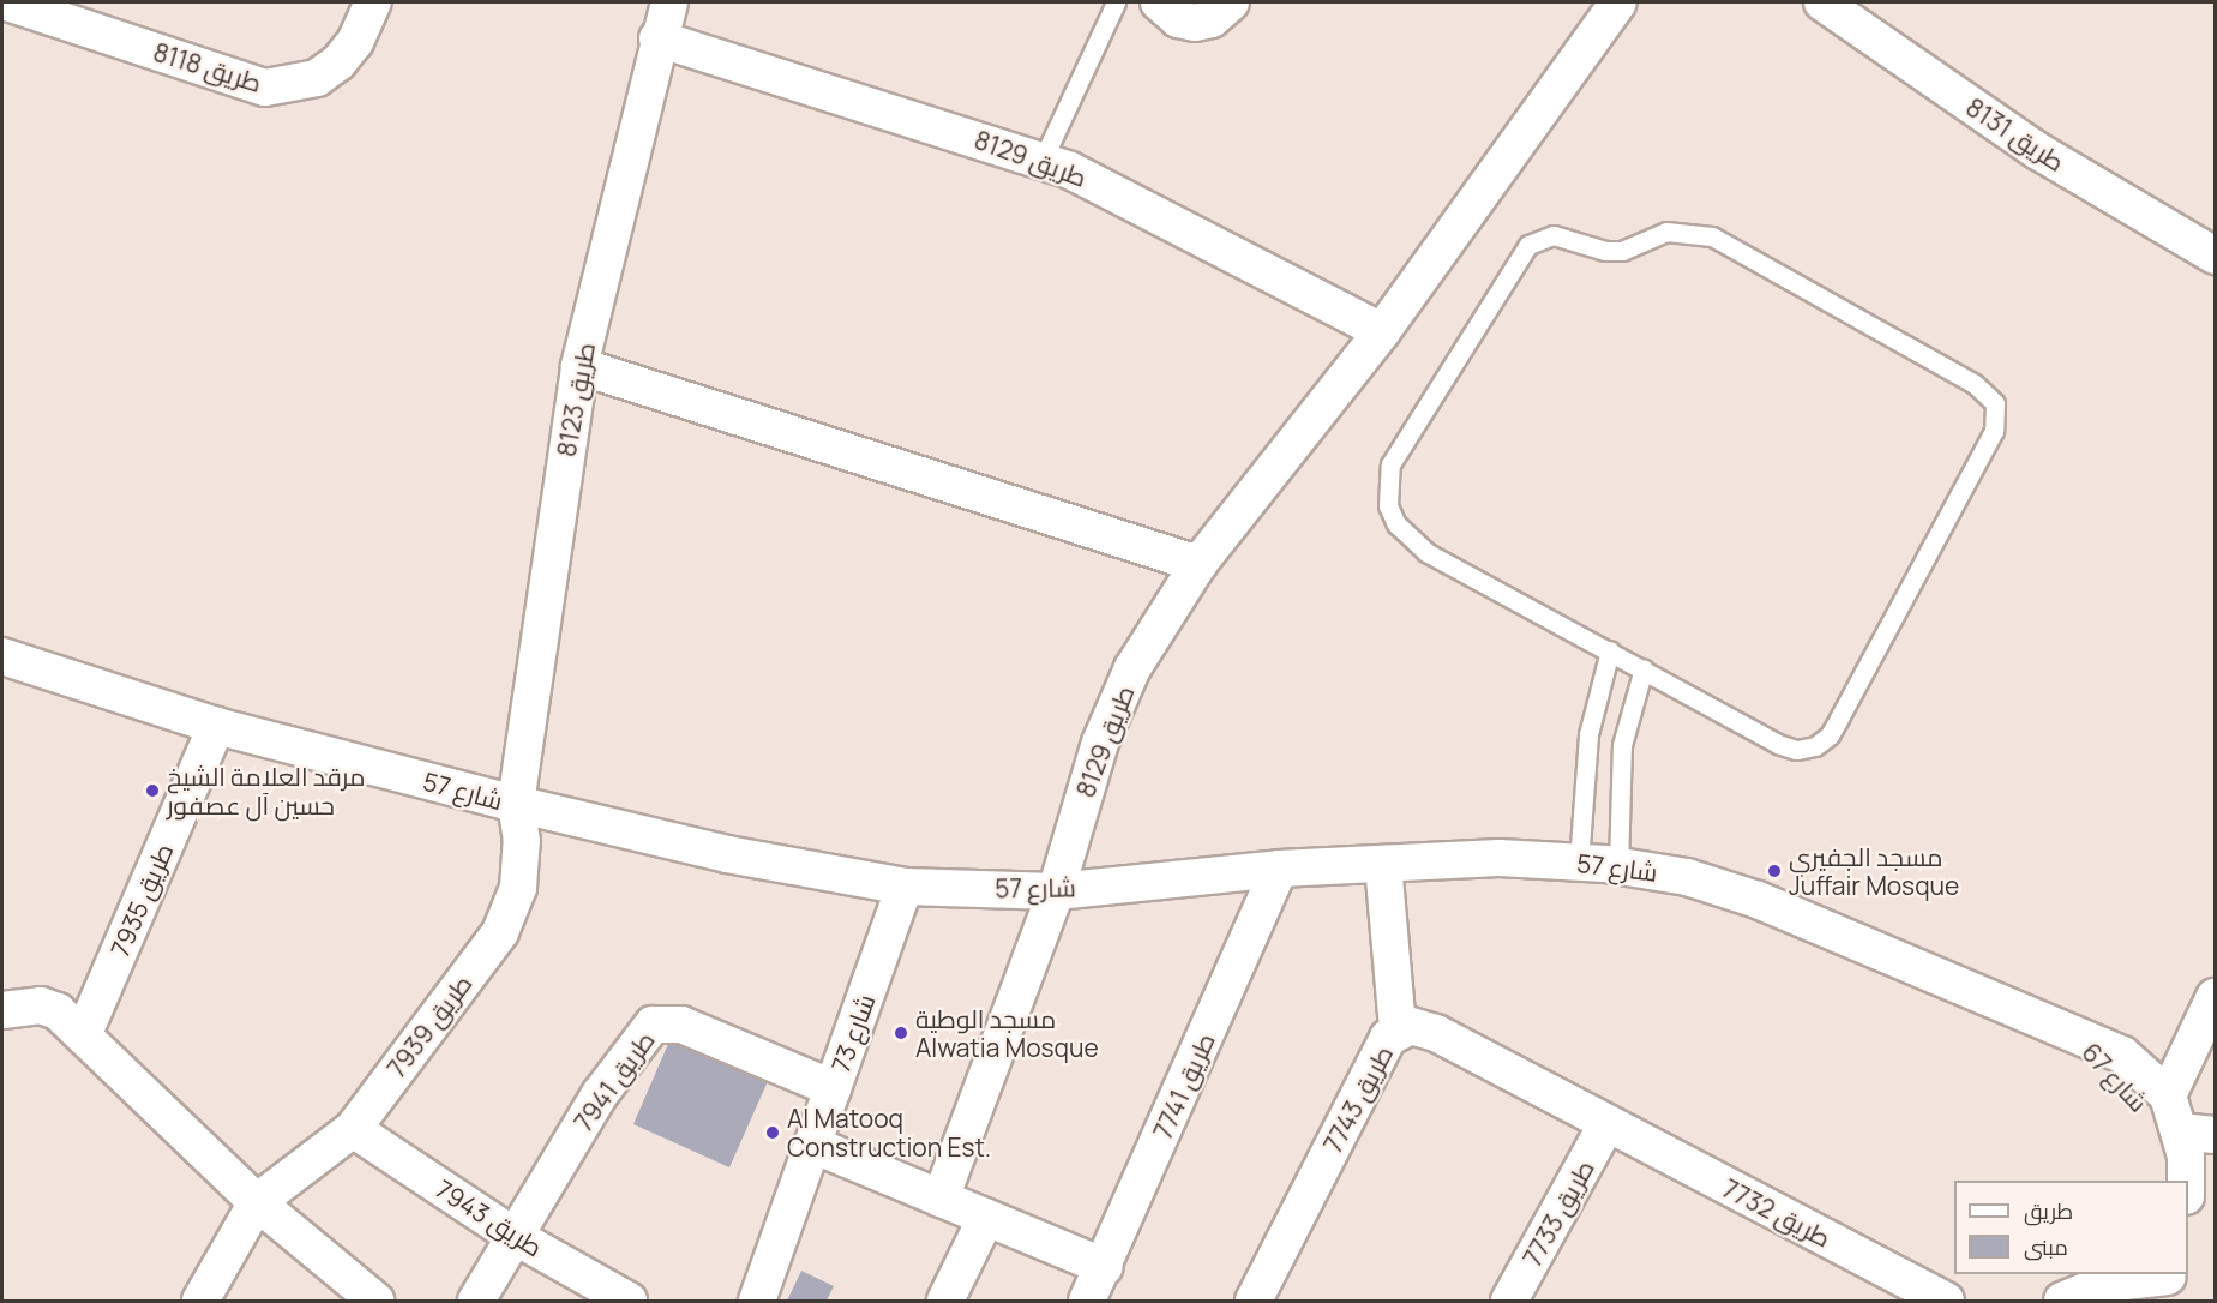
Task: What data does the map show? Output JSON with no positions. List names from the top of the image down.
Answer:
{
  "streets": {
    "street": [
      "طريق 8118",
      "طريق 8131",
      "طريق 8129",
      "طريق 8123",
      "شارع 57",
      "طريق 7935",
      "طريق 7939",
      "شارع 73",
      "شارع 67",
      "طريق 7941",
      "طريق 7741",
      "طريق 7743",
      "طريق 7733",
      "طريق 7732",
      "طريق 7943"
    ]
  },
  "crossings": [
    ["طريق 8129", "طريق 8123"],
    ["طريق 8129", "شارع 57"],
    ["طريق 8123", "شارع 57"],
    ["طريق 8123", "طريق 7939"],
    ["شارع 57", "طريق 7935"],
    ["شارع 57", "طريق 7939"],
    ["شارع 57", "شارع 73"],
    ["شارع 57", "شارع 67"],
    ["شارع 57", "طريق 7741"],
    ["طريق 7939", "طريق 7943"],
    ["شارع 73", "طريق 7941"],
    ["طريق 7941", "طريق 7943"],
    ["طريق 7743", "طريق 7733"],
    ["طريق 7743", "طريق 7732"],
    ["طريق 7733", "طريق 7732"]
  ],
  "places": [
    "مرقد العلامة الشيخ حسين آل عصفور",
    "مسجد الجفيري Juffair Mosque",
    "مسجد الوطية Alwatia Mosque",
    "Al Matooq Construction Est."
  ],
  "legend": ["طريق", "مبنى"]
}
